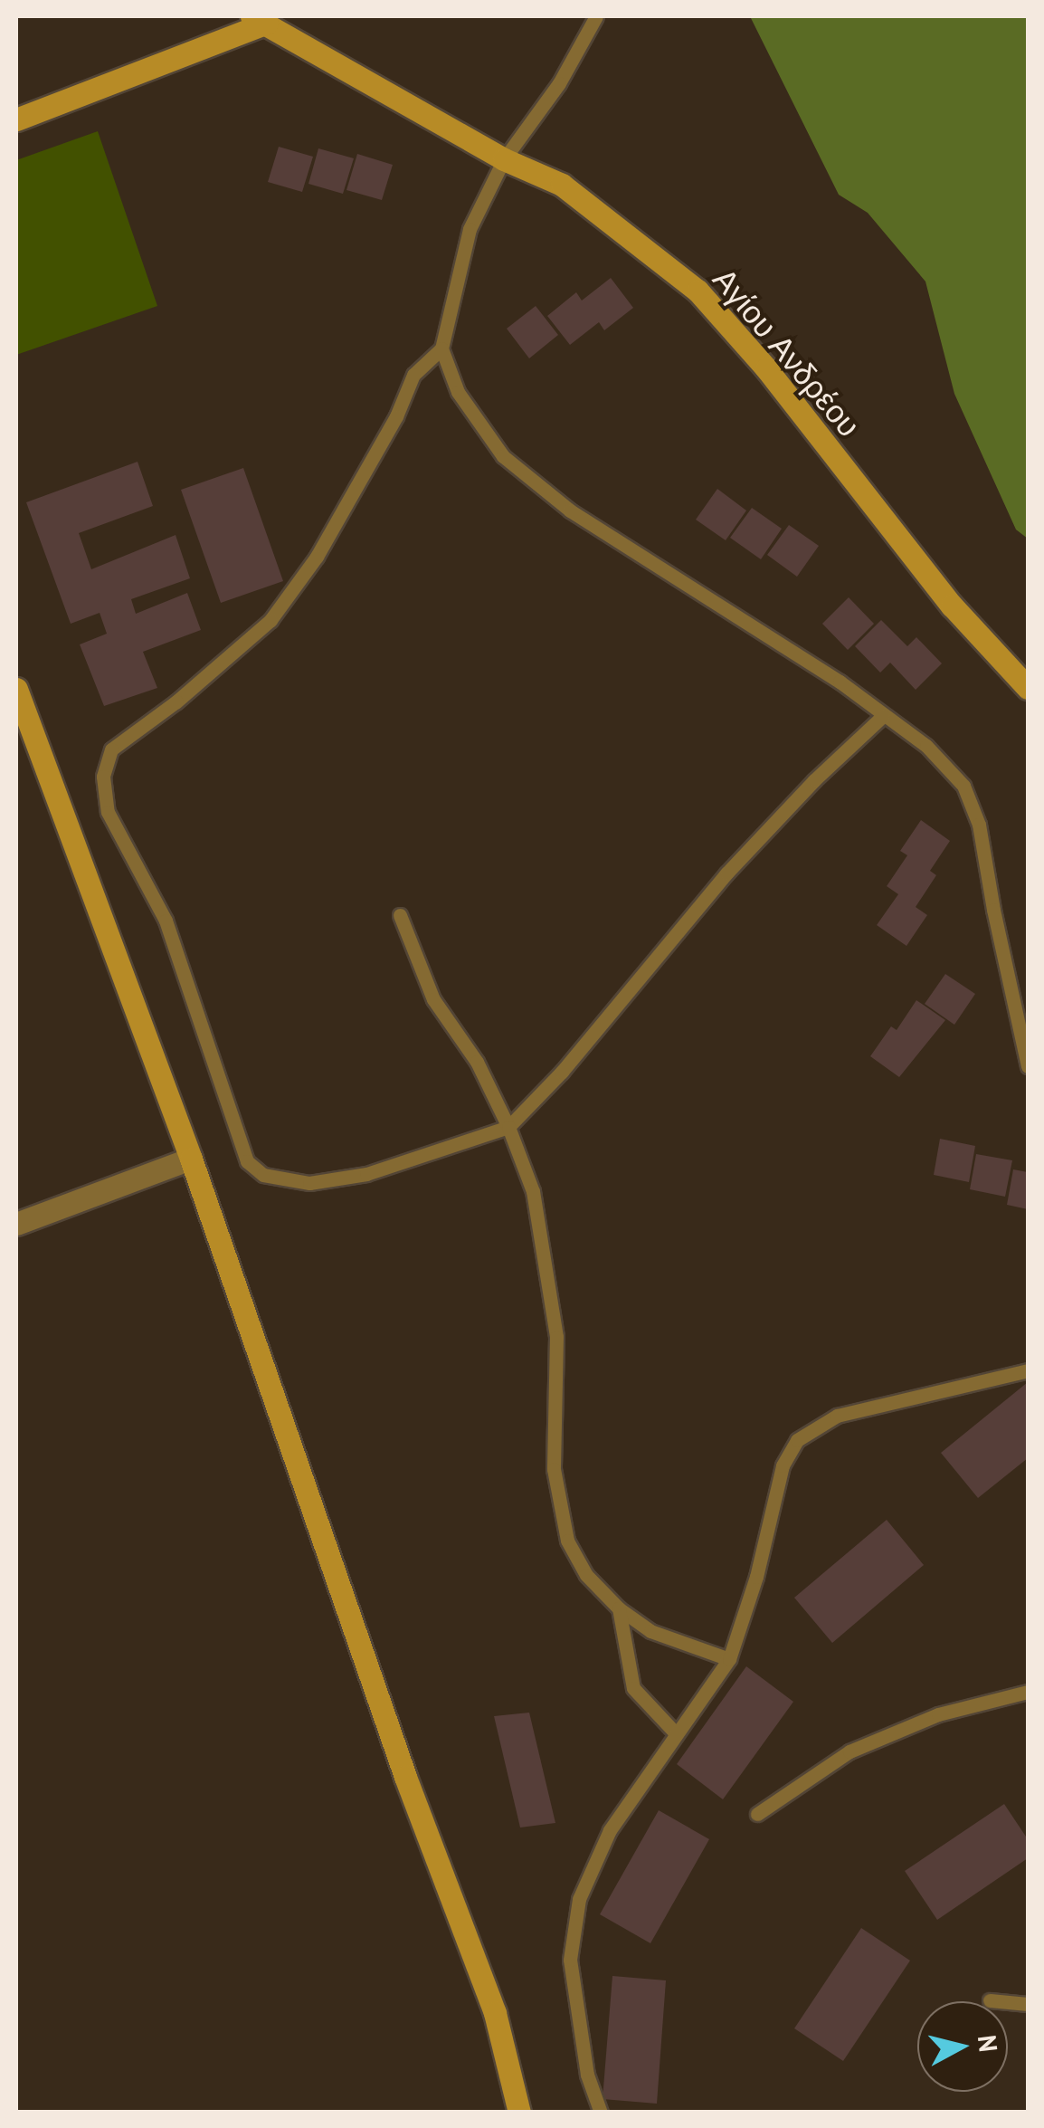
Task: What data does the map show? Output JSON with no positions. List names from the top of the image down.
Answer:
{
  "streets": {
    "street": ["Αγίου Ανδρέου"]
  },
  "north": "right"
}
